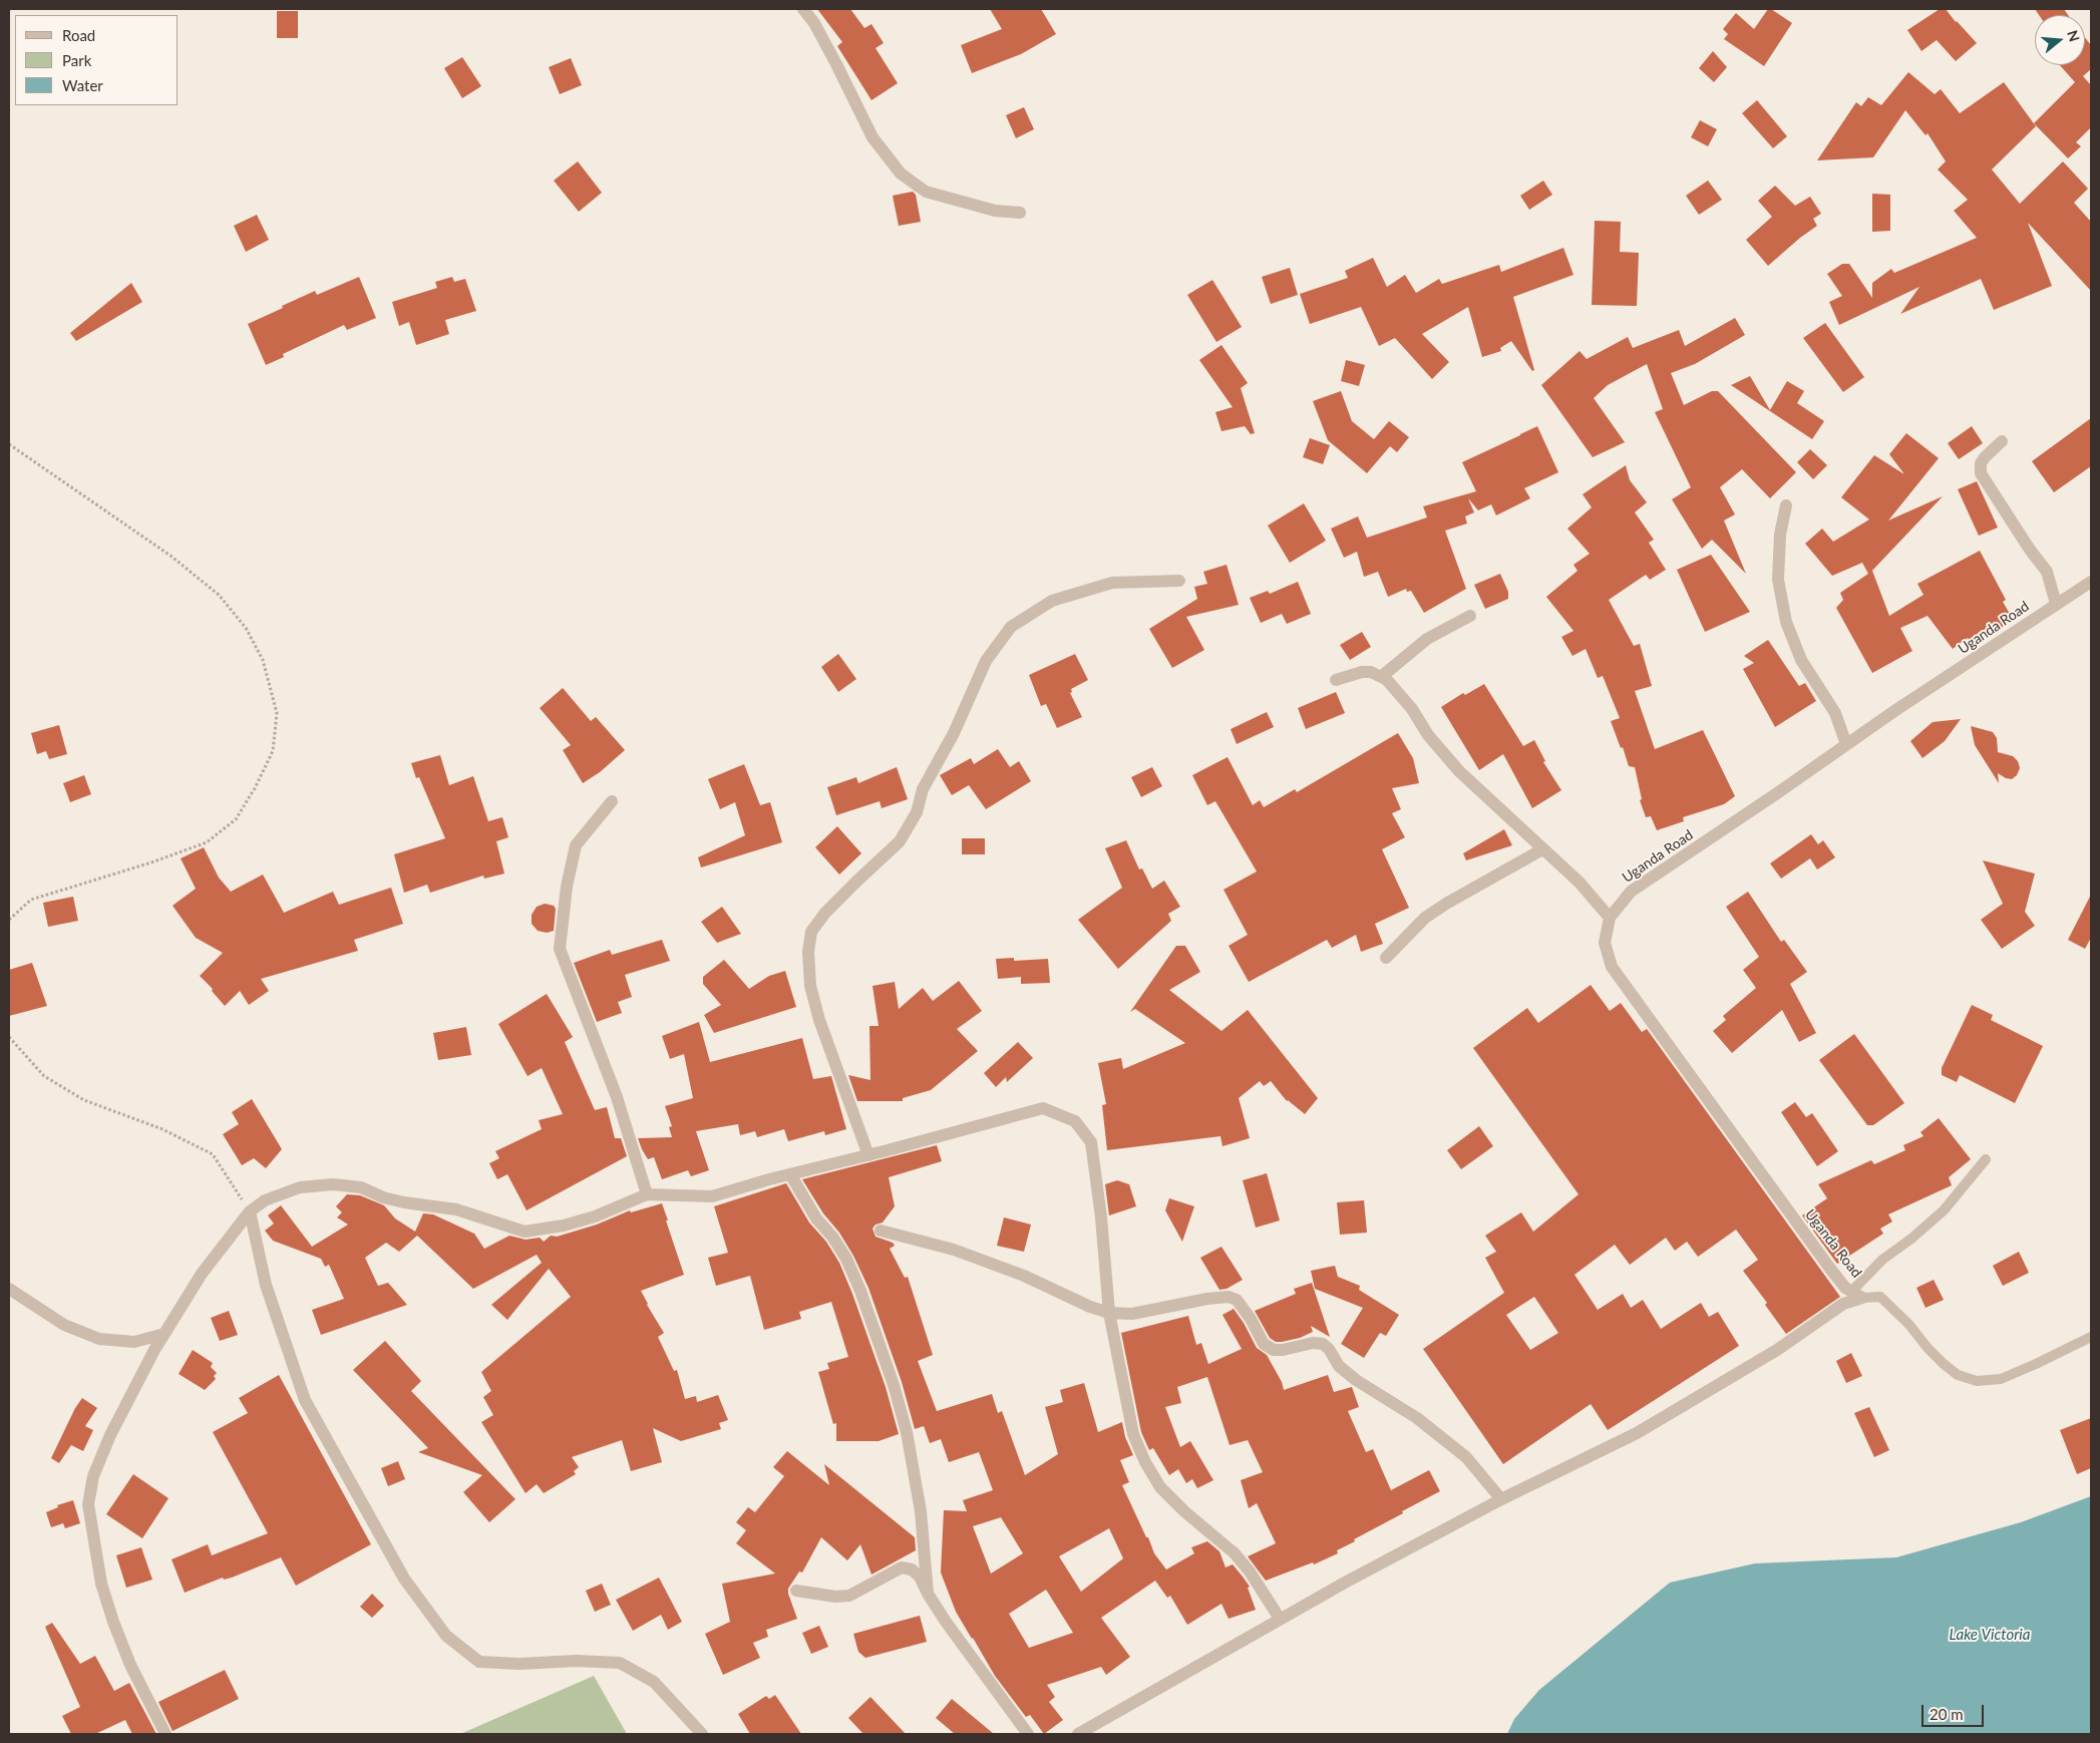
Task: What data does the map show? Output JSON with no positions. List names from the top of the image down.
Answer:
{
  "streets": {
    "street": ["Uganda Road"]
  },
  "water": ["Lake Victoria"],
  "legend": ["Road", "Park", "Water"],
  "scale_bar": "20 m",
  "north": "right"
}
